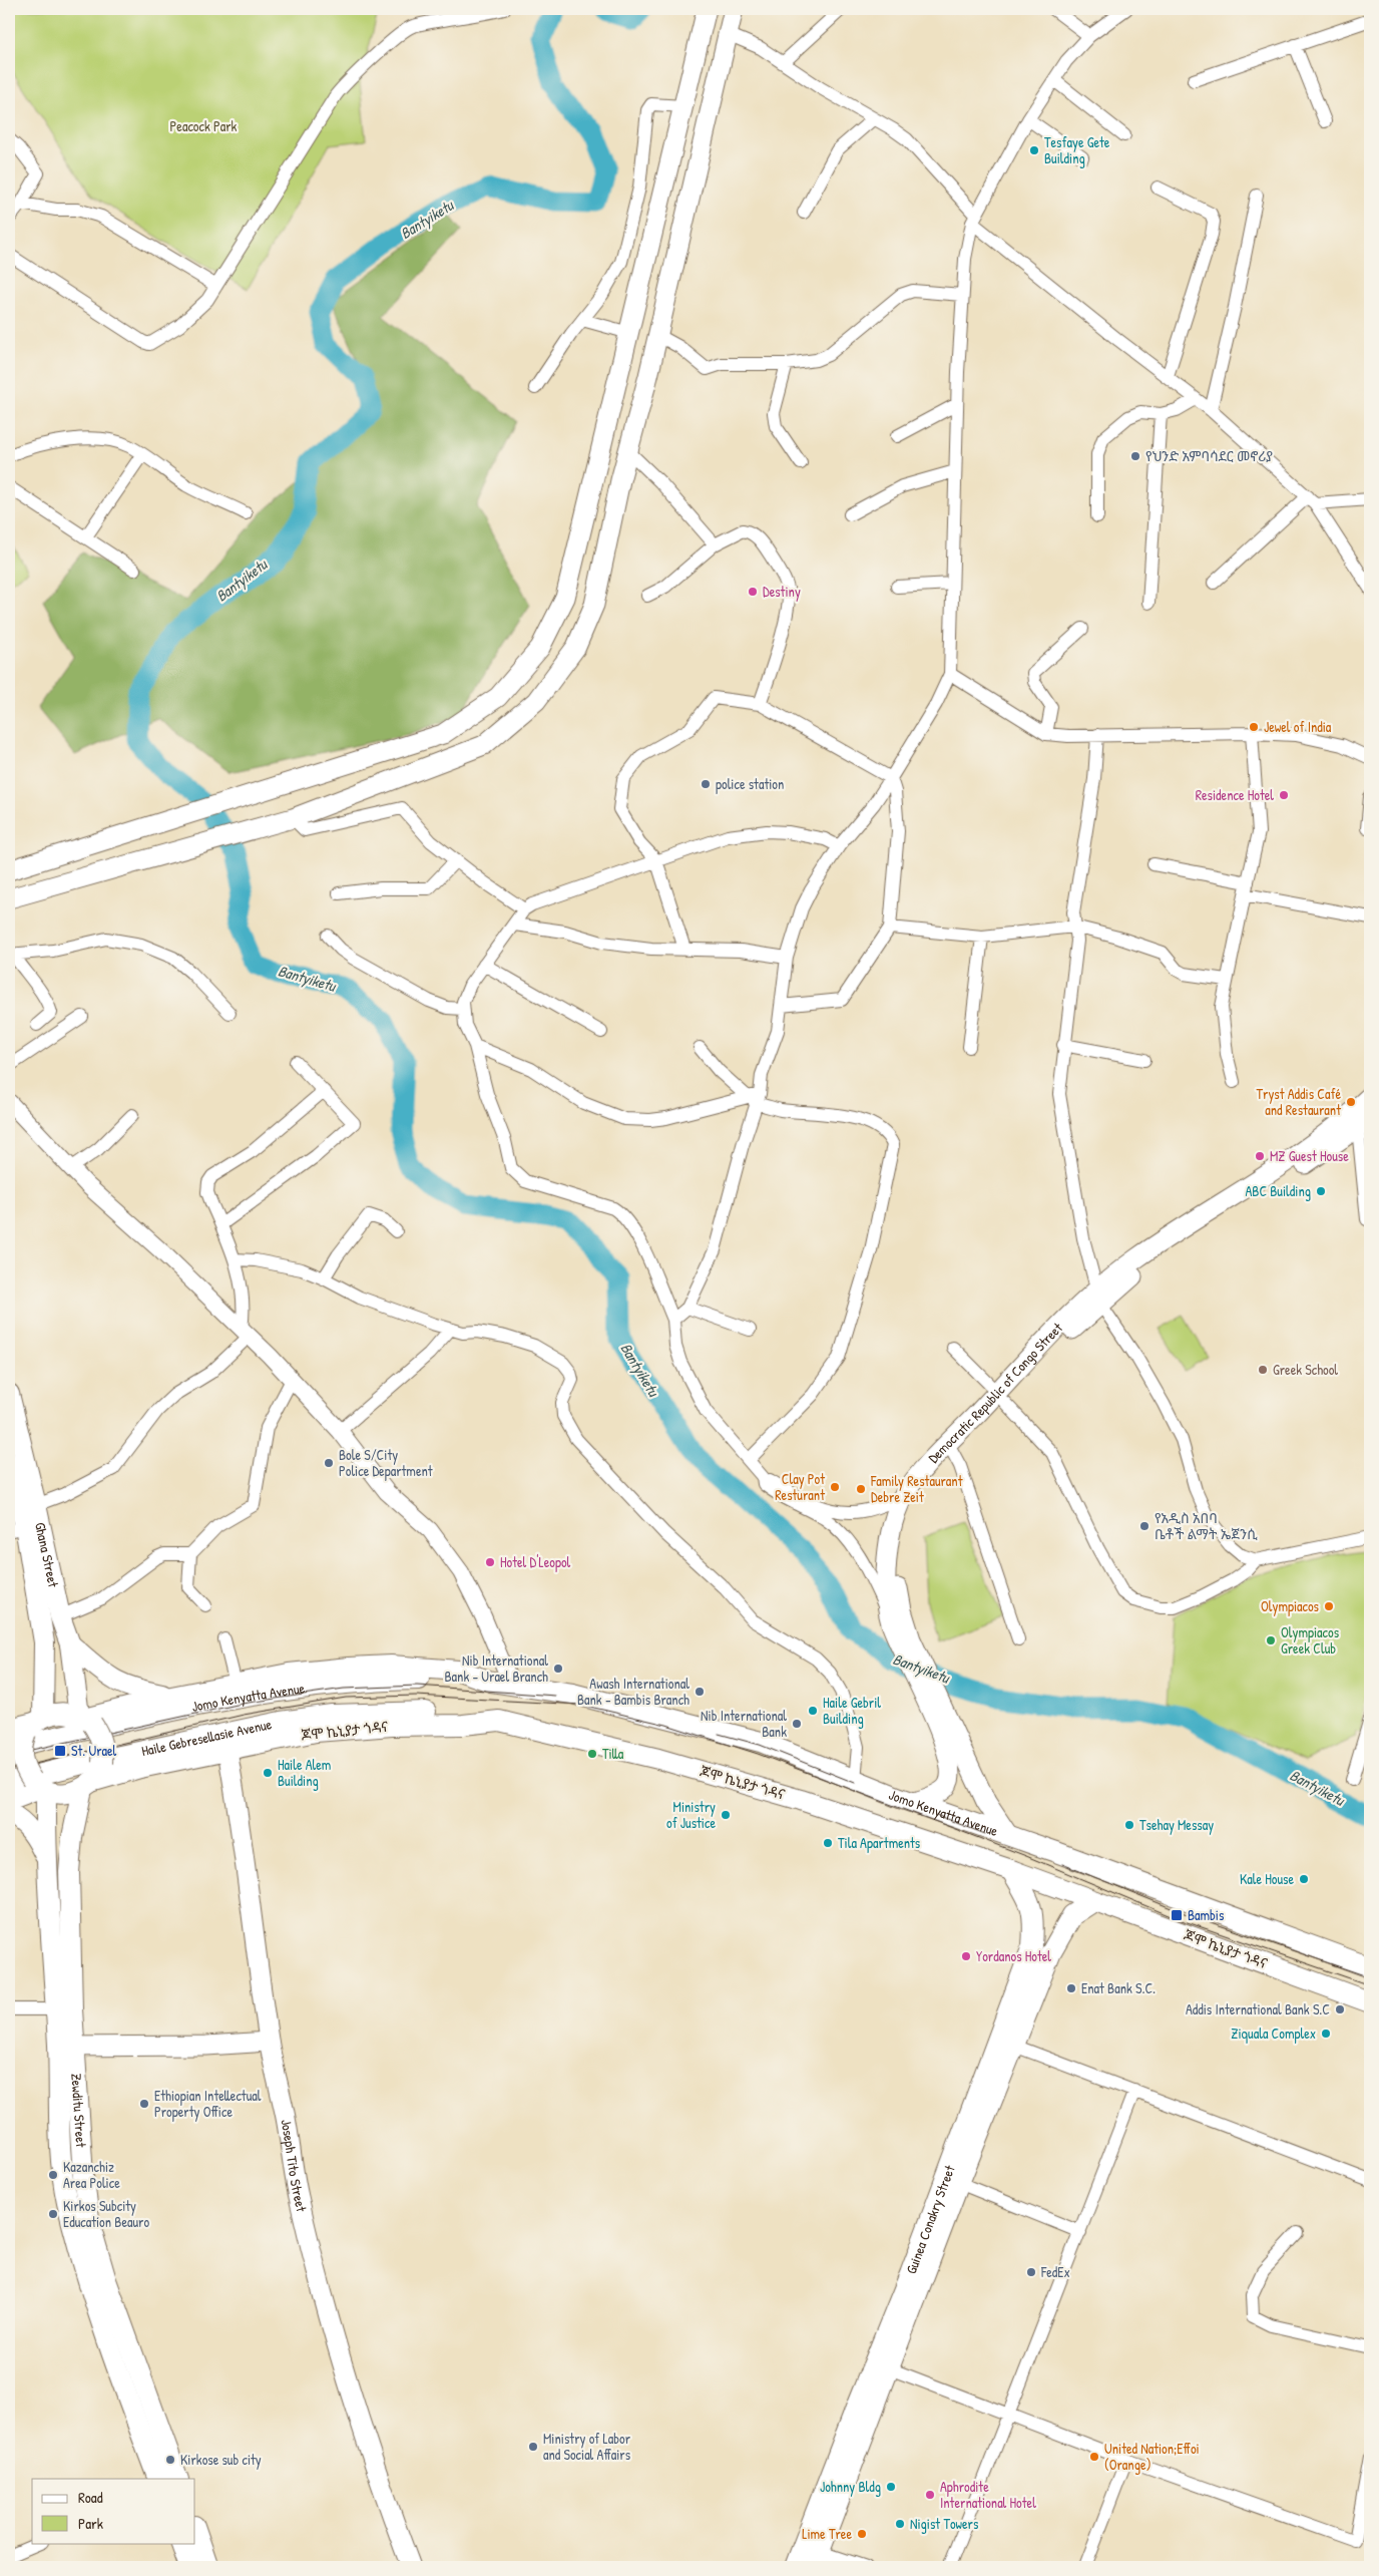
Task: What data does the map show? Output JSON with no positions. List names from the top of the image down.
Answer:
{
  "streets": {
    "main road": [
      "Democratic Republic of Congo Street",
      "Ghana Street",
      "Jomo Kenyatta Avenue",
      "ጆሞ ኬኒያታ ጎዳና",
      "Haile Gebresellasie Avenue",
      "Zewditu Street",
      "Joseph Tito Street",
      "Guinea Conakry Street"
    ]
  },
  "crossings": [
    ["Democratic Republic of Congo Street", "Jomo Kenyatta Avenue"],
    ["Ghana Street", "ጆሞ ኬኒያታ ጎዳና"],
    ["Ghana Street", "Zewditu Street"],
    ["ጆሞ ኬኒያታ ጎዳና", "Haile Gebresellasie Avenue"],
    ["ጆሞ ኬኒያታ ጎዳና", "Zewditu Street"],
    ["ጆሞ ኬኒያታ ጎዳና", "Joseph Tito Street"],
    ["ጆሞ ኬኒያታ ጎዳና", "Guinea Conakry Street"]
  ],
  "water": ["Bantyiketu"],
  "parks": ["Peacock Park"],
  "places": {
    "other": [
      "Tesfaye Gete Building",
      "የህንድ አምባሳደር መኖሪያ",
      "Destiny",
      "Jewel of India",
      "police station",
      "Residence Hotel",
      "Tryst Addis Café and Restaurant",
      "MZ Guest House",
      "ABC Building",
      "Greek School",
      "Bole S/City Police Department",
      "Clay Pot Resturant",
      "Family Restaurant Debre Zeit",
      "የአዲስ አበባ ቤቶች ልማት ኤጀንሲ",
      "Hotel D'Leopol",
      "Olympiacos",
      "Olympiacos Greek Club",
      "Nib International Bank - Urael Branch",
      "Awash International Bank - Bambis Branch",
      "Haile Gebril Building",
      "Nib International Bank",
      "Tilla",
      "Haile Alem Building",
      "Ministry of Justice",
      "Tsehay Messay",
      "Tila Apartments",
      "Kale House",
      "Yordanos Hotel",
      "Enat Bank S.C.",
      "Addis International Bank S.C",
      "Ziquala Complex",
      "Ethiopian Intellectual Property Office",
      "Kazanchiz Area Police",
      "Kirkos Subcity Education Beauro",
      "FedEx",
      "Ministry of Labor and Social Affairs",
      "United Nation;Effoi (Orange)",
      "Kirkose sub city",
      "Johnny Bldg",
      "Aphrodite International Hotel",
      "Nigist Towers",
      "Lime Tree"
    ],
    "transit": ["St. Urael", "Bambis"]
  },
  "legend": ["Road", "Park"]
}
